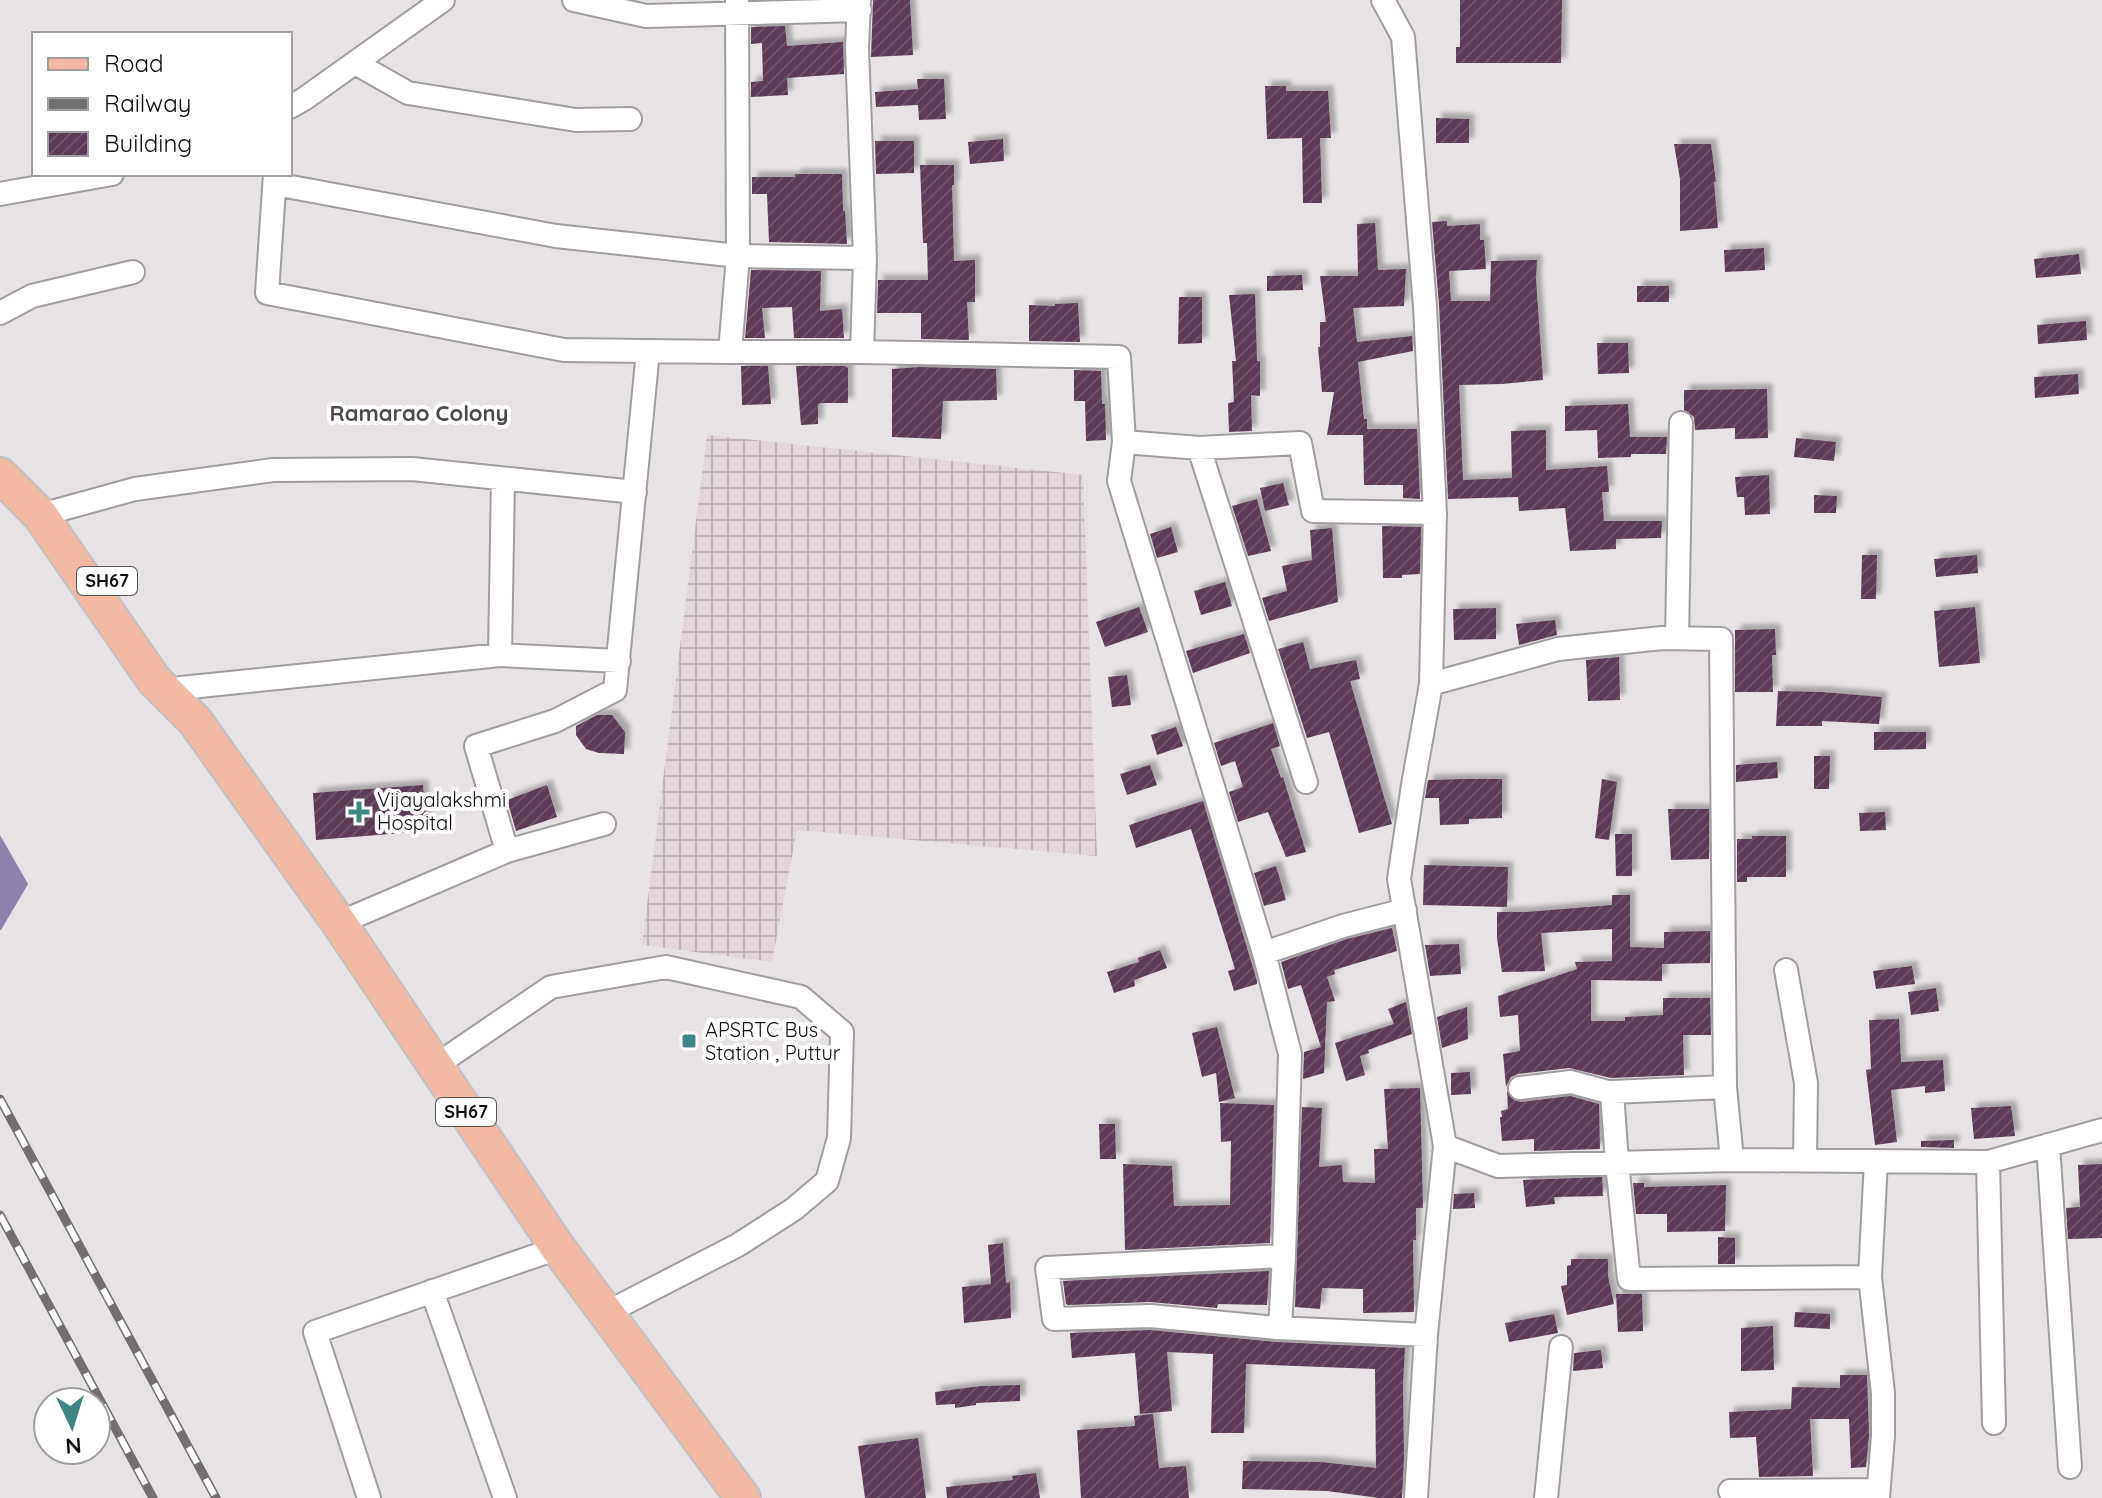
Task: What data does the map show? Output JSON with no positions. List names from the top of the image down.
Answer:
{
  "streets": {
    "main road": ["SH67"]
  },
  "districts": ["Ramarao Colony"],
  "places": {
    "health": ["Vijayalakshmi Hospital"],
    "transit": ["APSRTC Bus Station , Puttur"]
  },
  "legend": ["Road", "Railway", "Building"],
  "north": "bottom"
}
